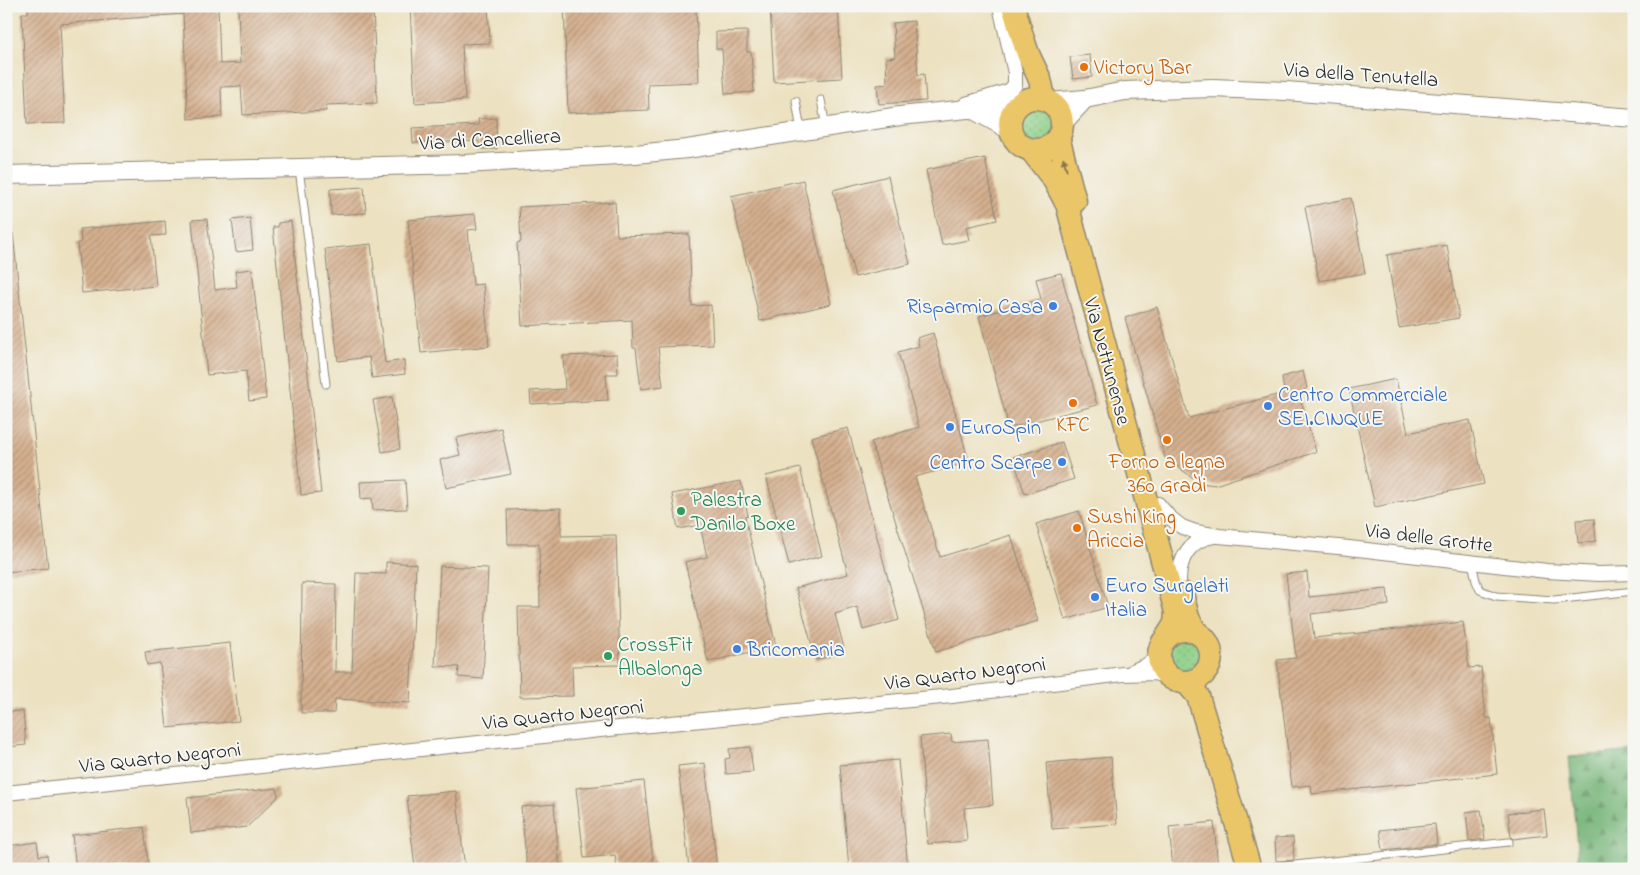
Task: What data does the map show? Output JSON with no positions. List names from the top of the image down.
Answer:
{
  "streets": {
    "main road": ["Via Nettunense"],
    "street": [
      "Via della Tenutella",
      "Via di Cancelliera",
      "Via delle Grotte",
      "Via Quarto Negroni"
    ]
  },
  "crossings": [
    ["Via della Tenutella", "Via di Cancelliera"],
    ["Via della Tenutella", "Via Nettunense"],
    ["Via di Cancelliera", "Via Nettunense"],
    ["Via Nettunense", "Via delle Grotte"],
    ["Via Nettunense", "Via Quarto Negroni"]
  ],
  "places": [
    "Victory Bar",
    "Risparmio Casa",
    "KFC",
    "Centro Commerciale SEI.CINQUE",
    "EuroSpin",
    "Forno a legna 360 Gradi",
    "Centro Scarpe",
    "Palestra Danilo Boxe",
    "Sushi King Ariccia",
    "Euro Surgelati Italia",
    "Bricomania",
    "CrossFit Albalonga"
  ]
}
